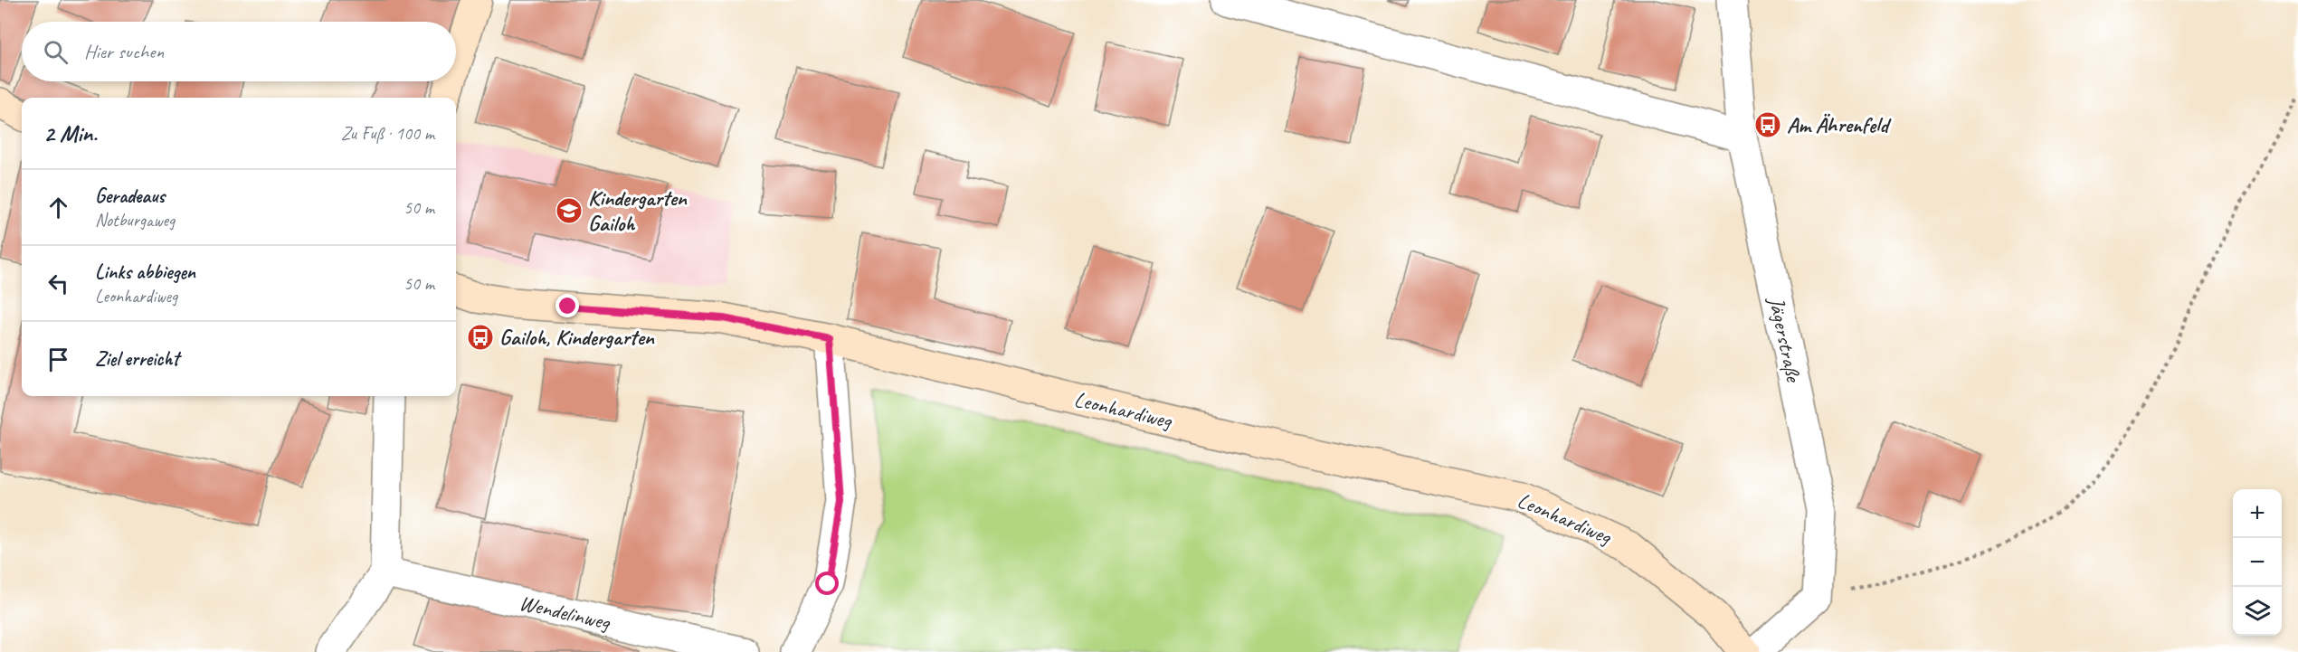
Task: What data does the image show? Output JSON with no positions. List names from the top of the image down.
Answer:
{
  "streets": {
    "street": ["Jägerstraße", "Leonhardiweg", "Wendelinweg"]
  },
  "places": {
    "bus stop": ["Am Ährenfeld", "Gailoh, Kindergarten"],
    "school or university": ["Kindergarten Gailoh"]
  },
  "page": {
    "search": "Hier suchen",
    "heading": ["2 Min.", "Zu Fuß · 100 m"],
    "list": [
      ["Geradeaus", "Notburgaweg", "50 m"],
      ["Links abbiegen", "Leonhardiweg", "50 m"],
      "Ziel erreicht"
    ],
    "map_buttons": ["+", "−"]
  }
}
